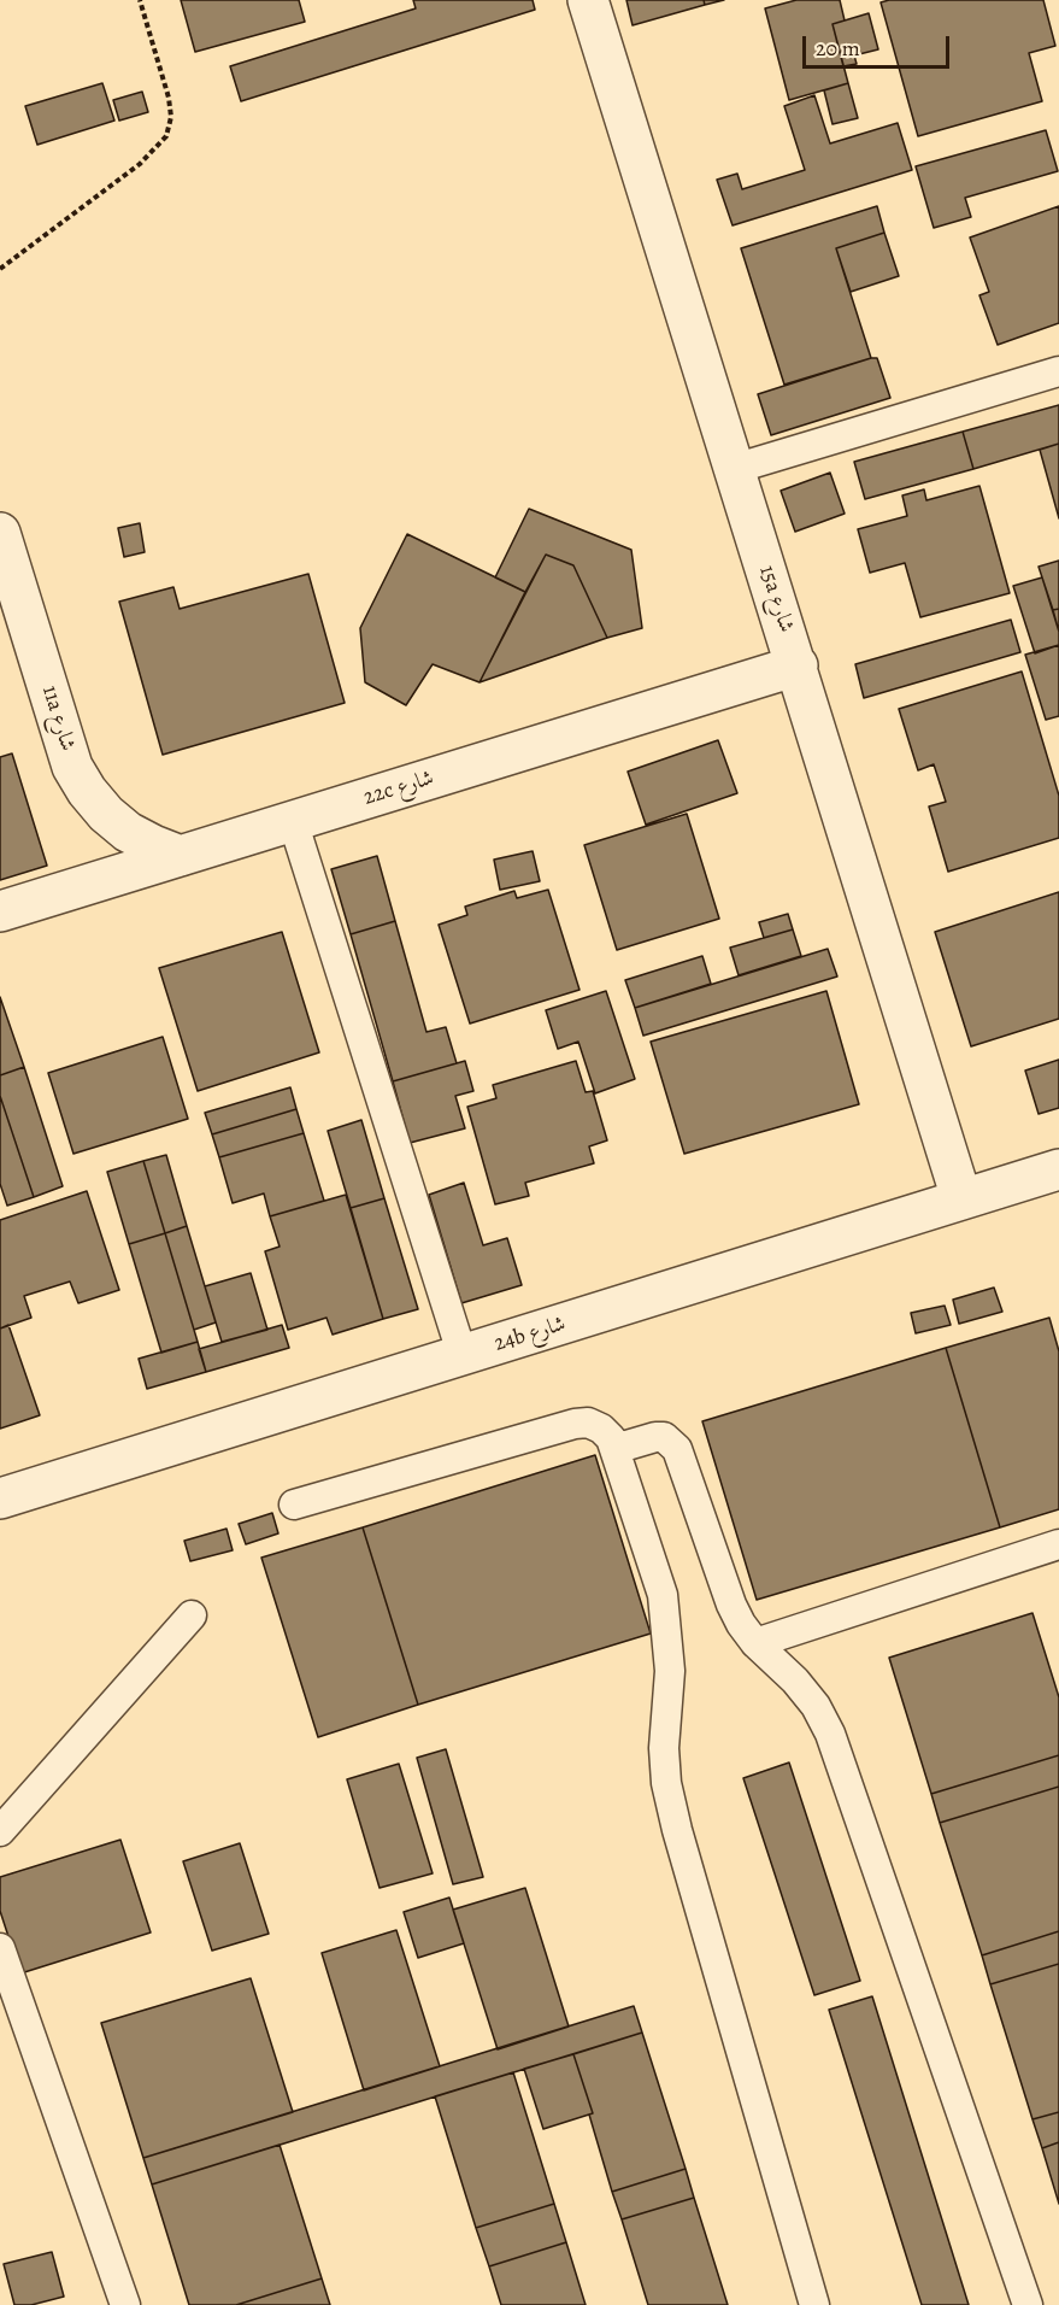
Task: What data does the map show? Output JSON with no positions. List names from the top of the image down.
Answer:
{
  "streets": {
    "street": [
      "15a شارع",
      "11a شارع",
      "22c شارع",
      "24b شارع"
    ]
  },
  "crossings": [
    ["15a شارع", "22c شارع"],
    ["15a شارع", "24b شارع"],
    ["11a شارع", "22c شارع"]
  ],
  "scale_bar": "20 m"
}
